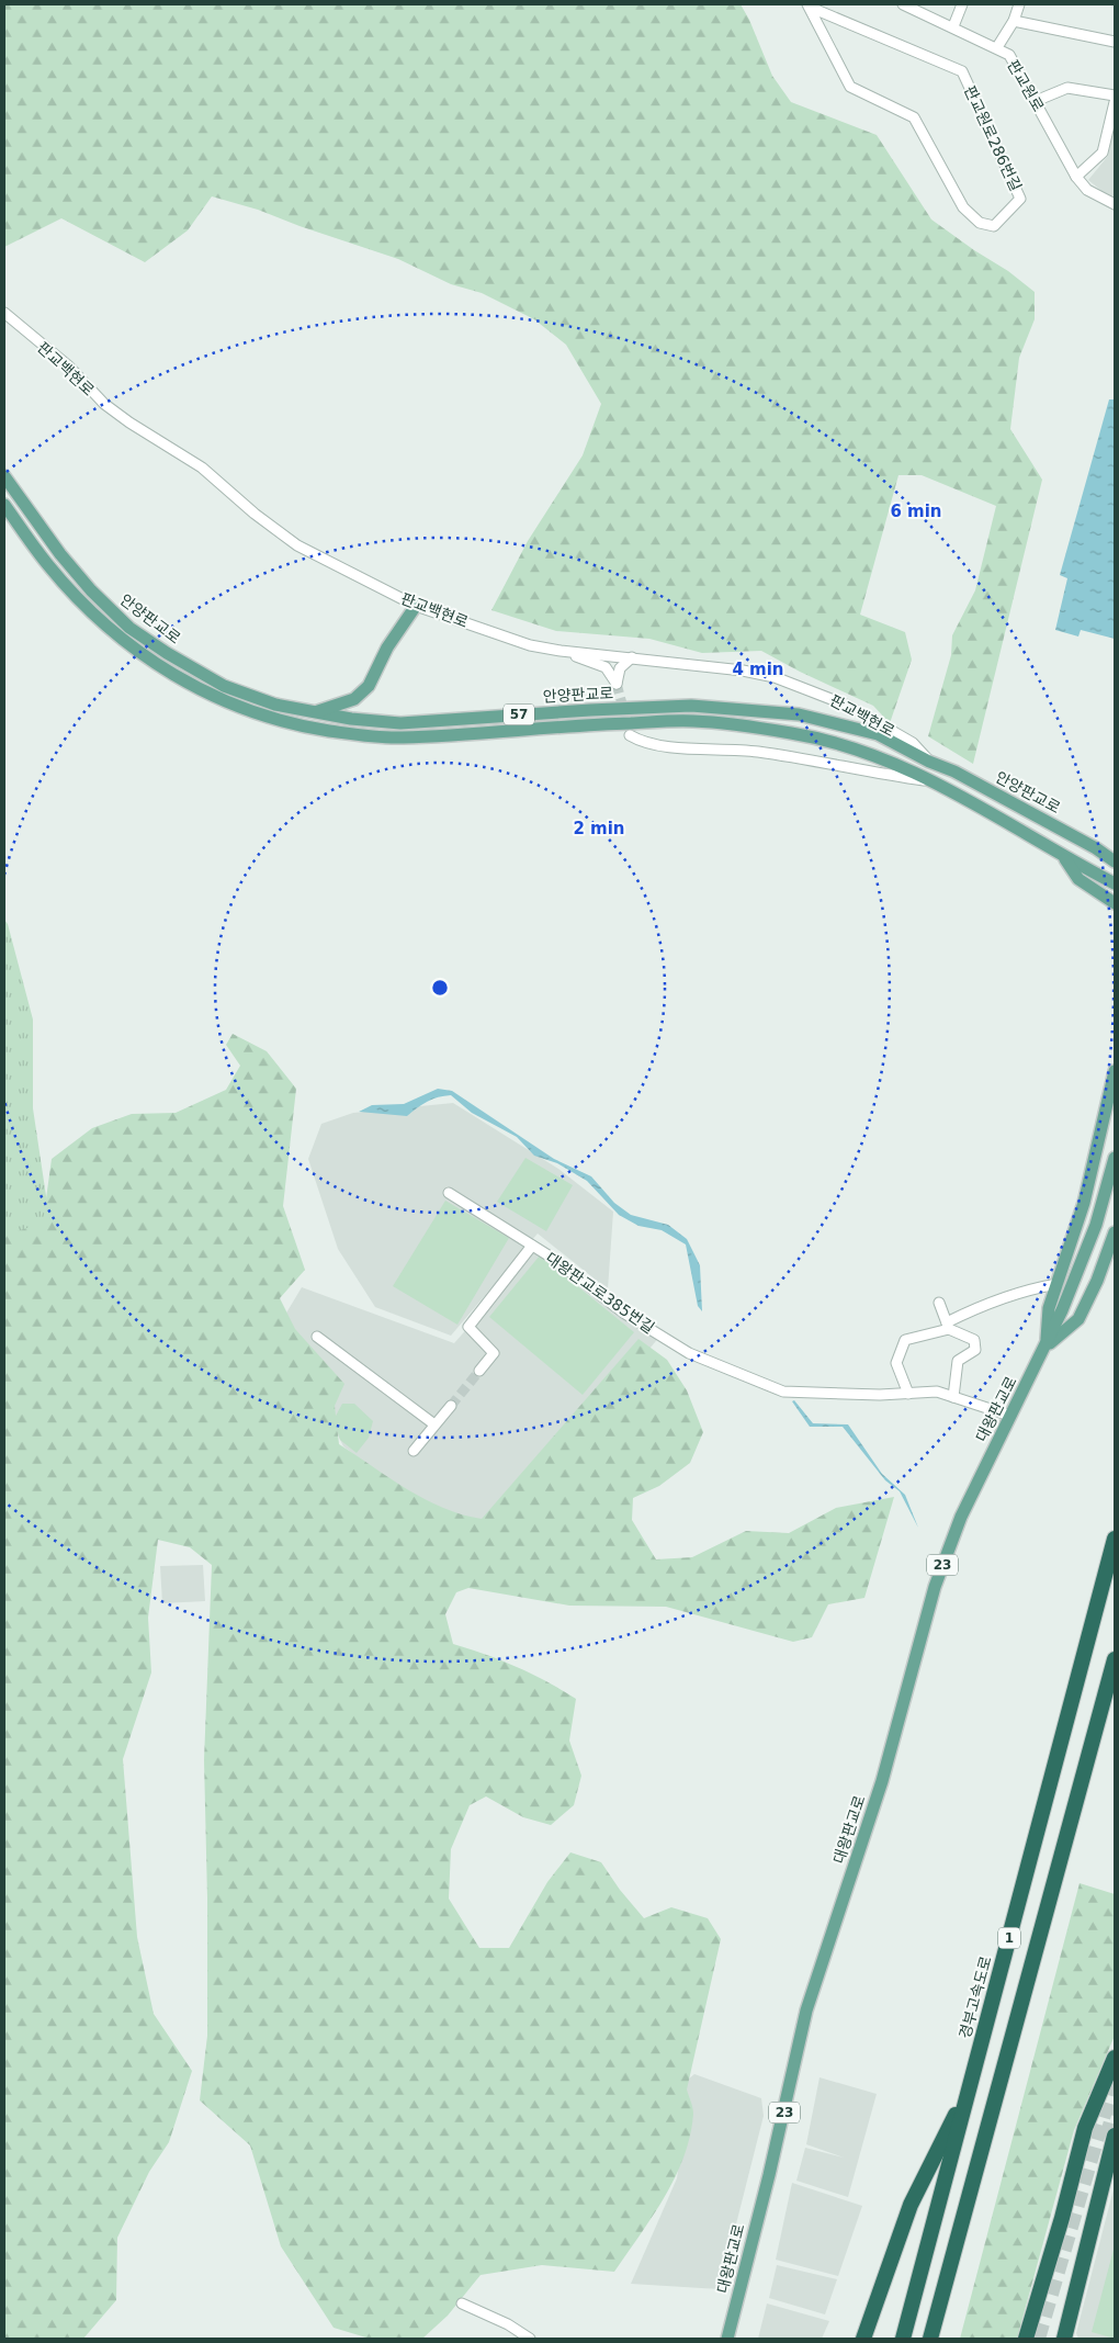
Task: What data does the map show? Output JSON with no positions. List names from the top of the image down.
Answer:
{
  "streets": {
    "highway": ["1", "경부고속도로"],
    "main road": [
      "안양판교로",
      "57",
      "대왕판교로",
      "23"
    ],
    "street": [
      "판교원로",
      "판교원로286번길",
      "판교백현로",
      "대왕판교로385번길"
    ]
  },
  "crossings": [
    ["판교백현로", "안양판교로"],
    ["안양판교로", "57"],
    ["대왕판교로385번길", "대왕판교로"]
  ],
  "rings": ["6 min", "4 min", "2 min"]
}
